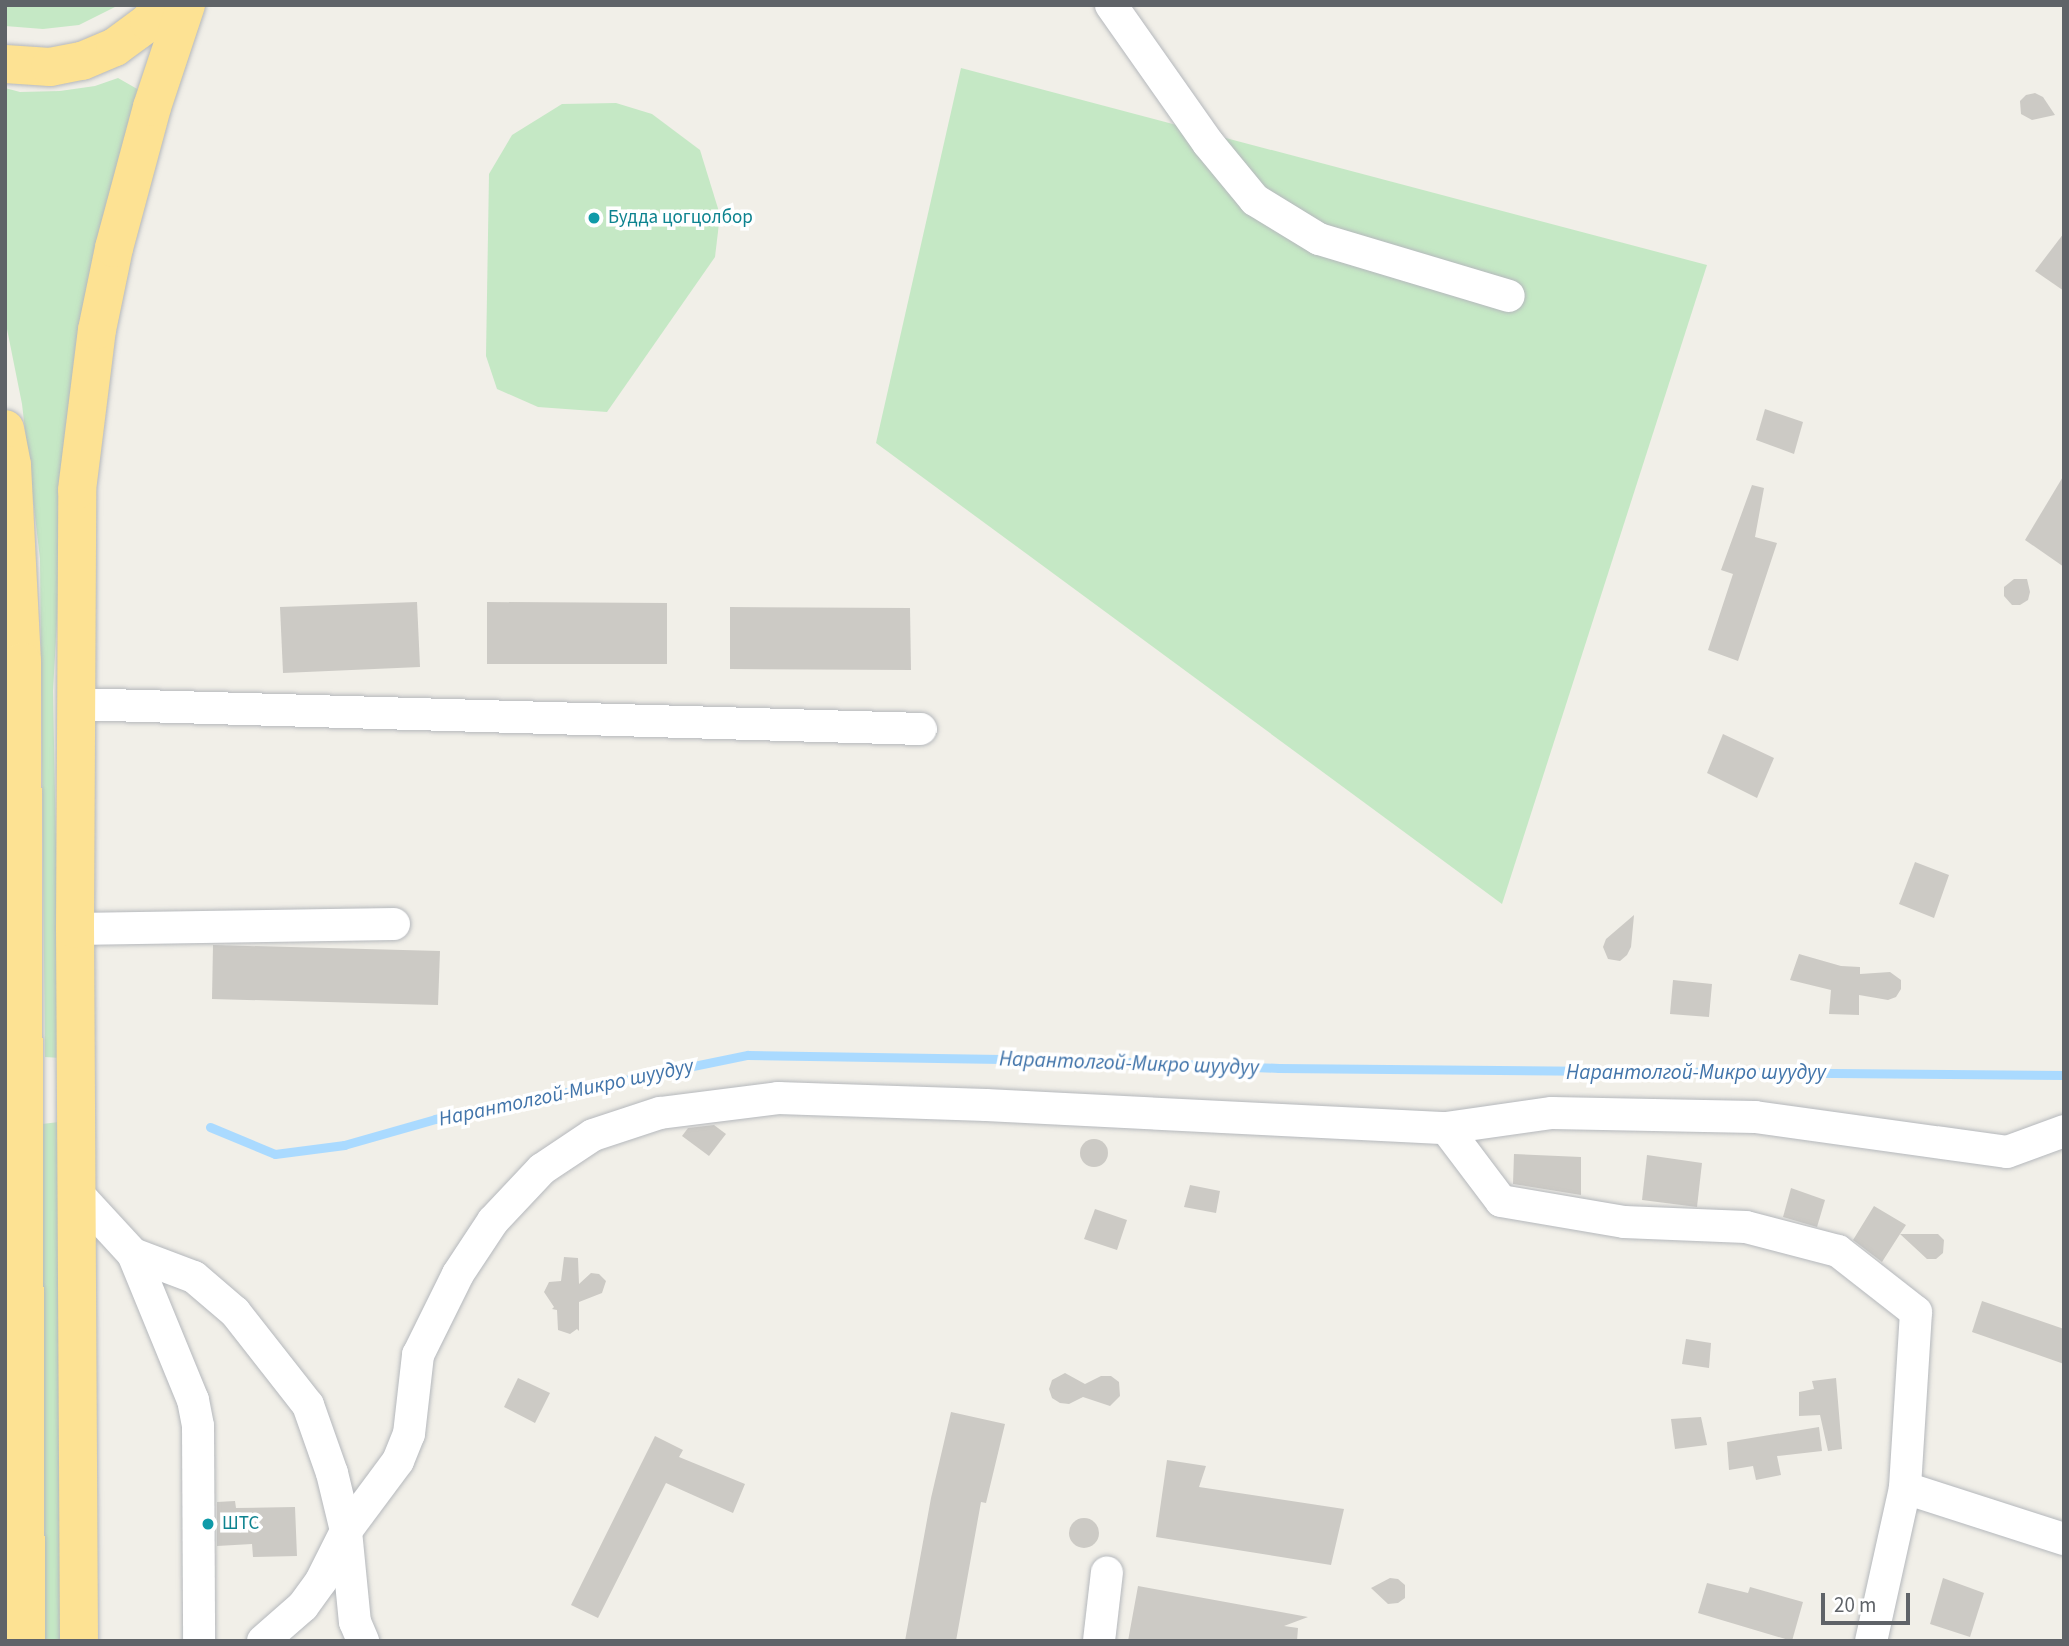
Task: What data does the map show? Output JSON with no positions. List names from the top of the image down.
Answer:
{
  "water": ["Нарантолгой-Микро шуудуу"],
  "places": ["Будда цогцолбор", "ШТС"],
  "scale_bar": "20 m"
}
